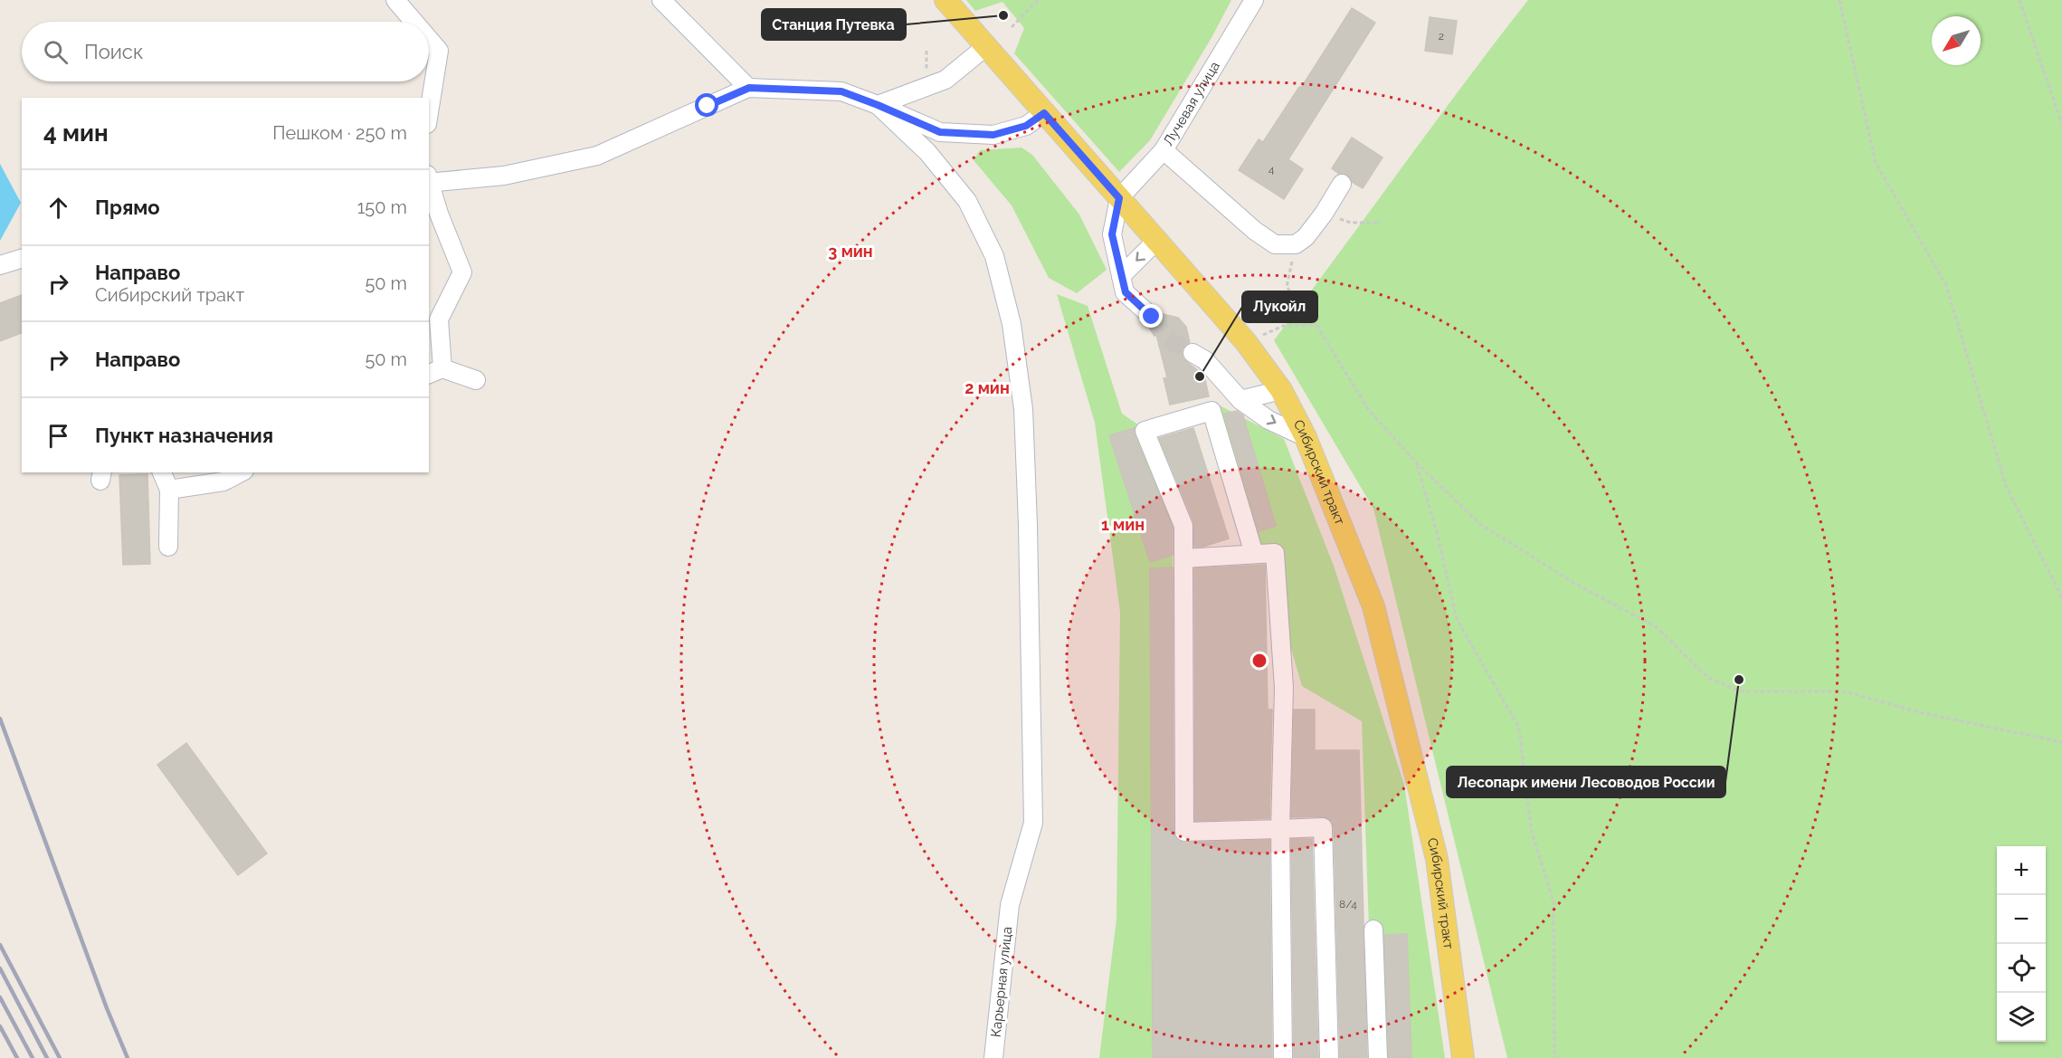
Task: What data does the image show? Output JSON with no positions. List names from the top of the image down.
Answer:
{
  "streets": {
    "main road": ["Сибирский тракт"],
    "street": ["Лучевая улица", "Карьерная улица"]
  },
  "crossings": [
    ["Лучевая улица", "Сибирский тракт"]
  ],
  "places": ["Станция Путевка", "Лукойл", "Лесопарк имени Лесоводов России"],
  "house_numbers": ["2", "4", "8/4"],
  "north": "bottom left",
  "page": {
    "search": "Поиск",
    "heading": ["4 мин", "Пешком · 250 m"],
    "list": [
      ["Прямо", "150 m"],
      ["Направо", "Сибирский тракт", "50 m"],
      ["Направо", "50 m"],
      "Пункт назначения"
    ],
    "map_buttons": ["+", "−"]
  },
  "rings": ["3 мин", "2 мин", "1 мин"]
}
